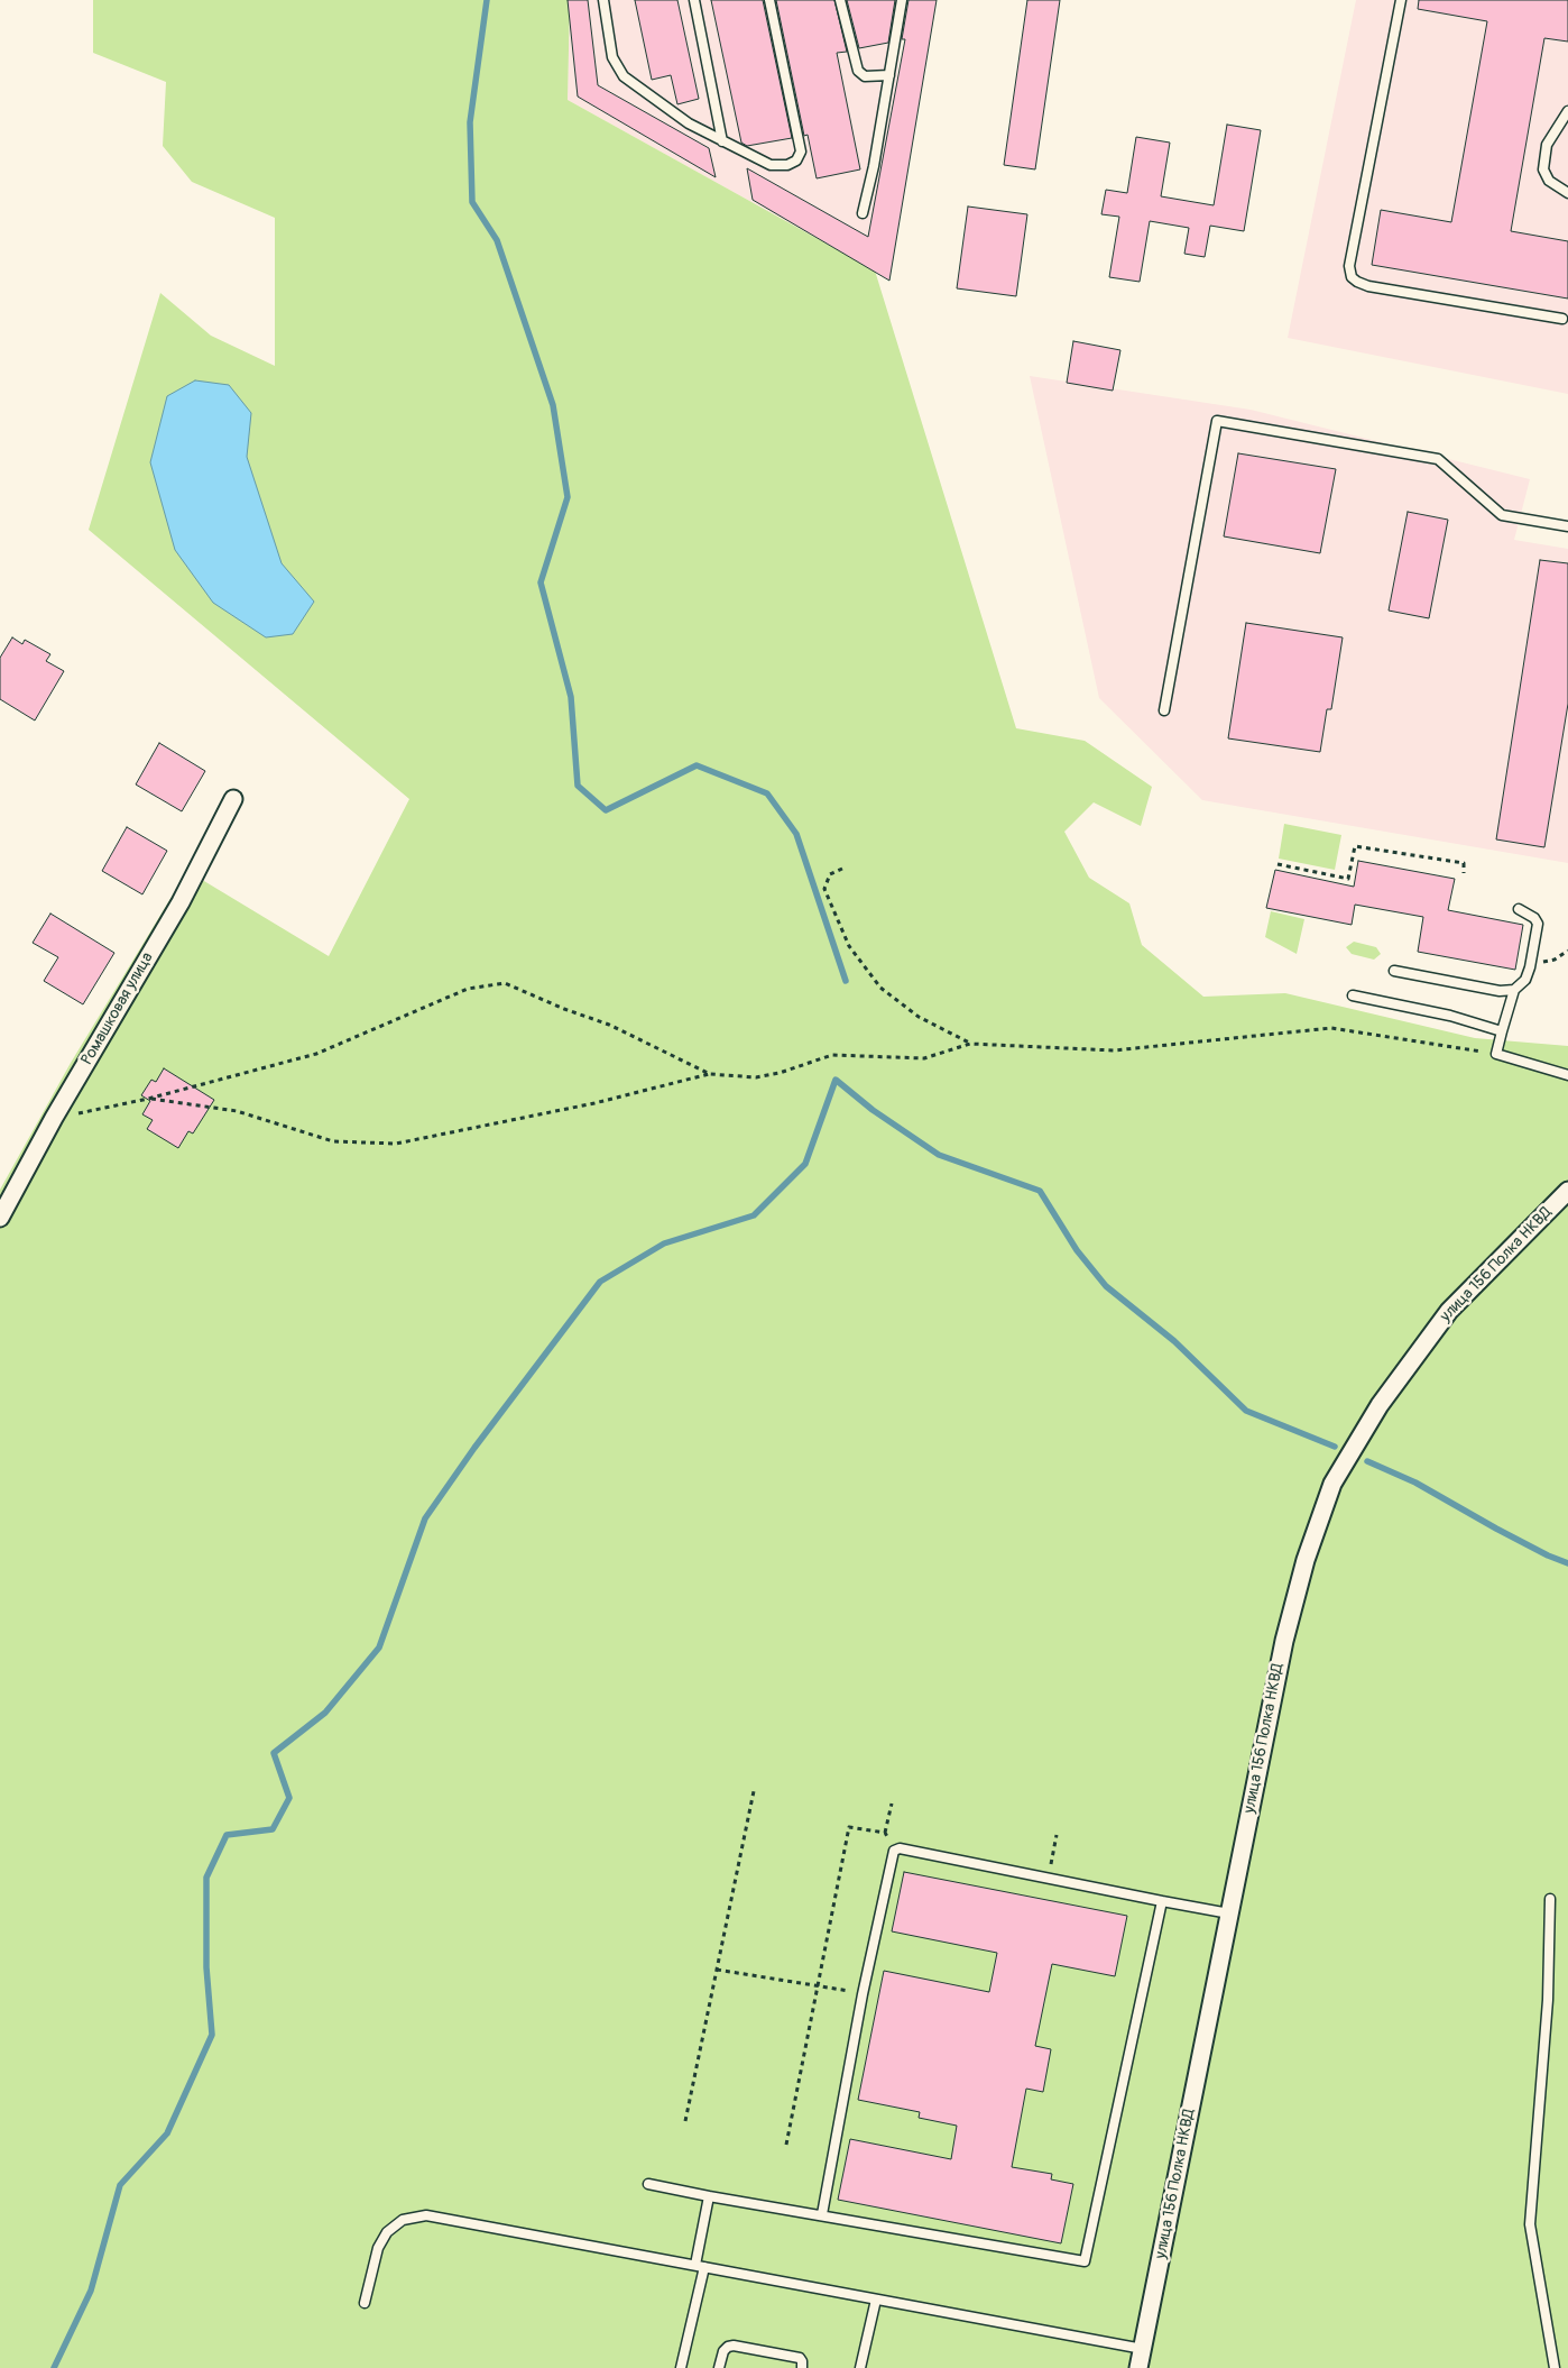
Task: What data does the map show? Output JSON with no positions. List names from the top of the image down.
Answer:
{
  "streets": {
    "street": ["Ромашковая улица", "улица 156 Полка НКВД"]
  }
}
